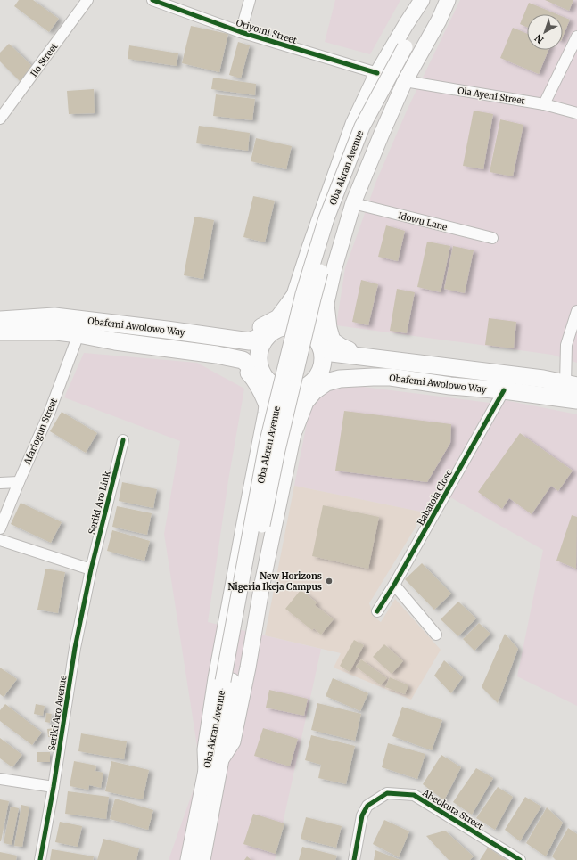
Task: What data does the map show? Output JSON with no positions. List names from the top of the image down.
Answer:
{
  "streets": {
    "main road": ["Oba Akran Avenue", "Obafemi Awolowo Way"],
    "street": [
      "Oriyomi Street",
      "Ilo Street",
      "Ola Ayeni Street",
      "Idowu Lane",
      "Afariogun Street",
      "Babatola Close",
      "Seriki Aro Link",
      "Seriki Aro Avenue",
      "Abeokuta Street"
    ]
  },
  "crossings": [
    ["Obafemi Awolowo Way", "Afariogun Street"],
    ["Obafemi Awolowo Way", "Babatola Close"],
    ["Seriki Aro Link", "Seriki Aro Avenue"]
  ],
  "places": ["New Horizons Nigeria Ikeja Campus"],
  "north": "bottom left"
}
